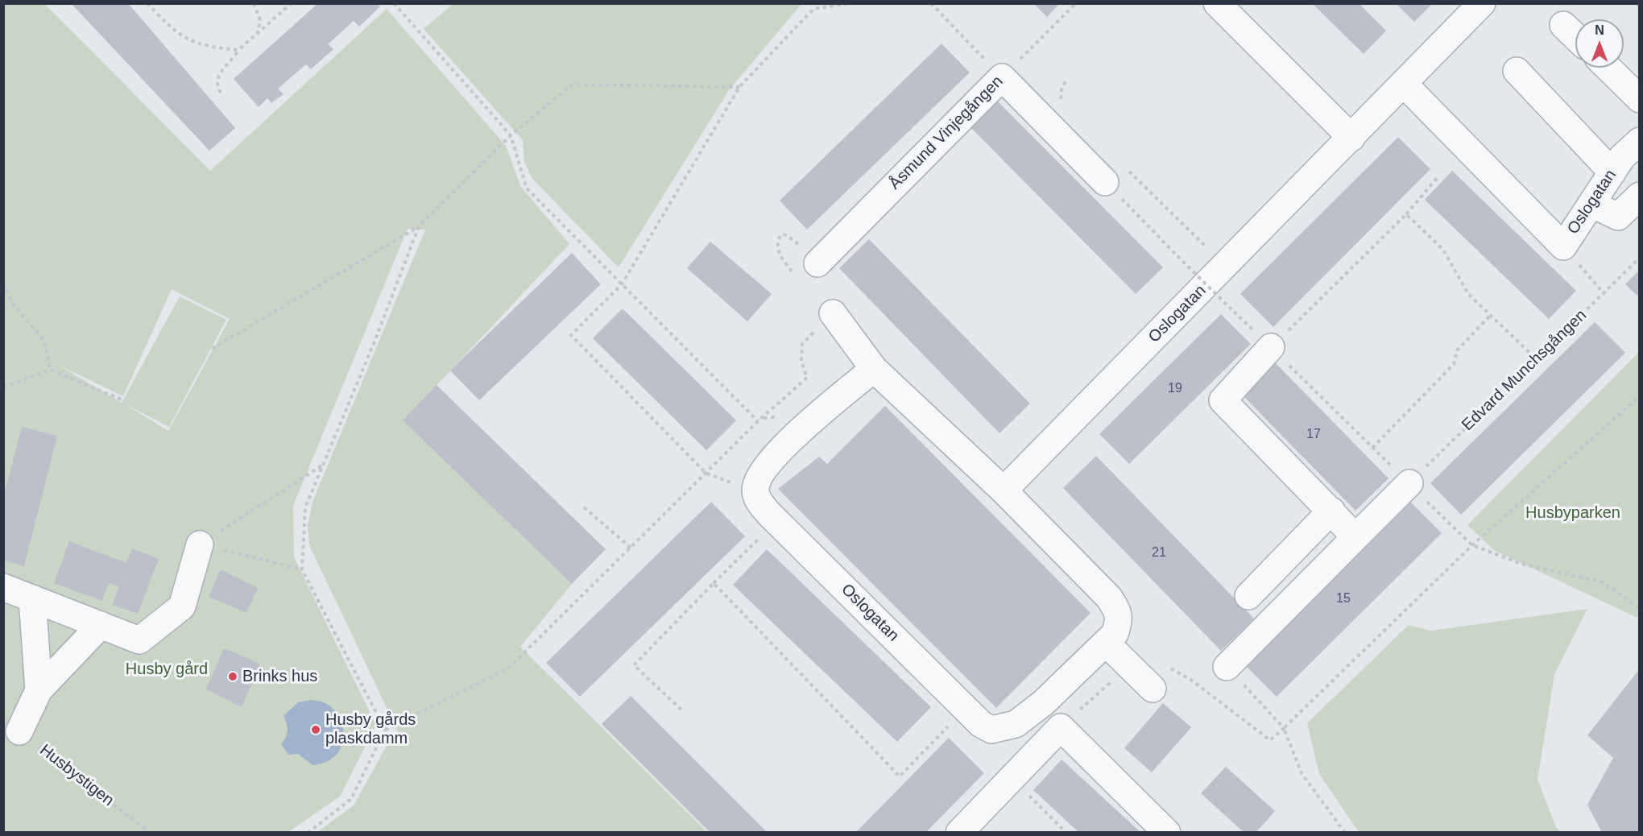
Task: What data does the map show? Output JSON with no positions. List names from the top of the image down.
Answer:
{
  "streets": {
    "street": ["Åsmund Vinjegången", "Oslogatan"],
    "path": ["Edvard Munchsgången", "Husbystigen"]
  },
  "parks": ["Husbyparken", "Husby gård"],
  "places": ["Brinks hus", "Husby gårds plaskdamm"],
  "house_numbers": [
    "19",
    "17",
    "21",
    "15"
  ],
  "north": "top"
}
